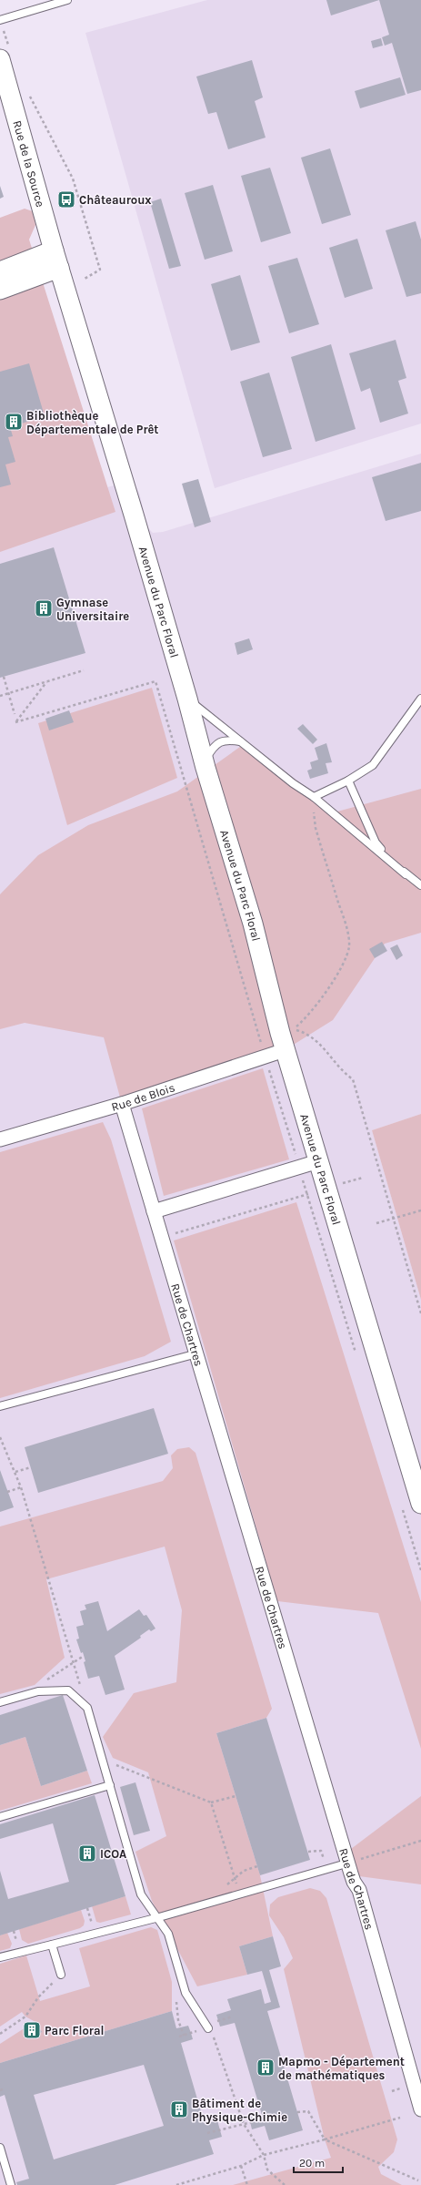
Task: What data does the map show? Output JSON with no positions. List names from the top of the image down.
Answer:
{
  "streets": {
    "main road": ["Rue de la Source", "Avenue du Parc Floral"],
    "street": ["Rue de Blois", "Rue de Chartres"]
  },
  "crossings": [
    ["Rue de la Source", "Avenue du Parc Floral"],
    ["Avenue du Parc Floral", "Rue de Blois"],
    ["Rue de Blois", "Rue de Chartres"]
  ],
  "places": {
    "bus stop": ["Châteauroux"],
    "building": [
      "Bibliothèque Départementale de Prêt",
      "Gymnase Universitaire",
      "ICOA",
      "Parc Floral",
      "Mapmo - Département de mathématiques",
      "Bâtiment de Physique-Chimie"
    ]
  },
  "scale_bar": "20 m"
}
